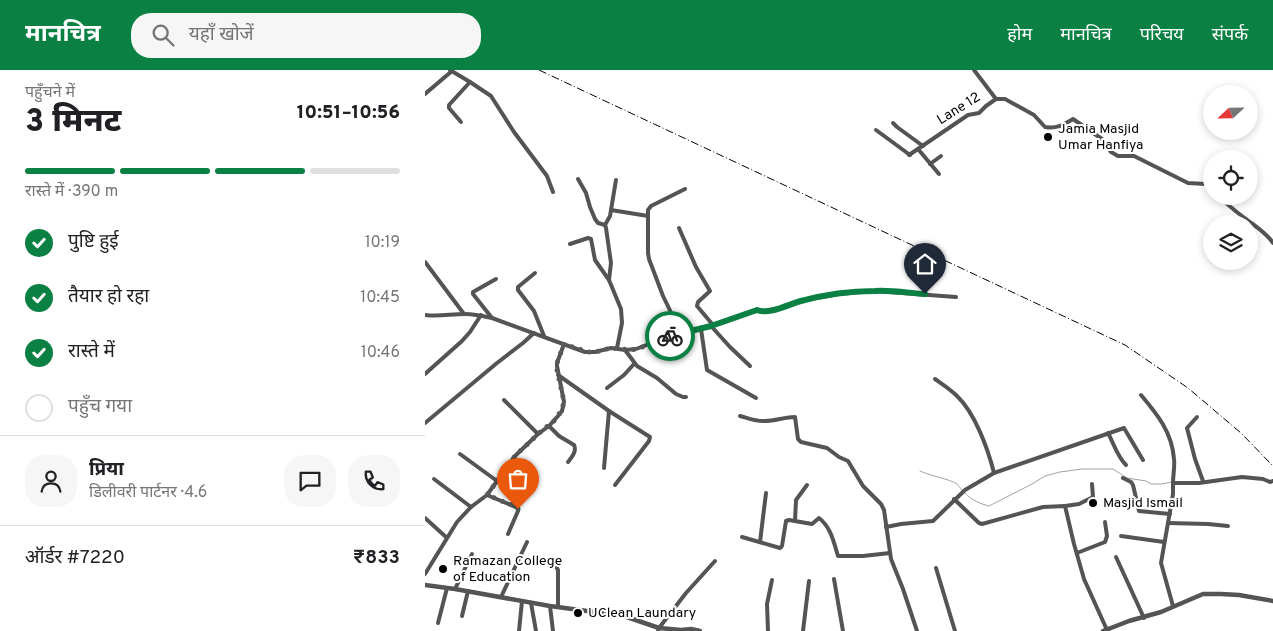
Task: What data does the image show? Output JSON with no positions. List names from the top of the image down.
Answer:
{
  "streets": {
    "street": ["Lane 12"]
  },
  "places": [
    "Jamia Masjid Umar Hanfiya",
    "Masjid Ismail",
    "Ramazan College of Education",
    "UClean Laundary"
  ],
  "north": "left",
  "page": {
    "header": "मानचित्र",
    "search": "यहाँ खोजें",
    "nav": [
      "होम",
      "मानचित्र",
      "परिचय",
      "संपर्क"
    ],
    "heading": ["3 मिनट", "पहुँचने में", "10:51–10:56"],
    "panel": [
      "प्रिया",
      "डिलीवरी पार्टनर · 4.6",
      "ऑर्डर #7220",
      "₹833"
    ],
    "bar": "रास्ते में · 390 m",
    "list": [
      ["पुष्टि हुई", "10:19"],
      ["तैयार हो रहा", "10:45"],
      ["रास्ते में", "10:46"],
      "पहुँच गया"
    ]
  }
}
